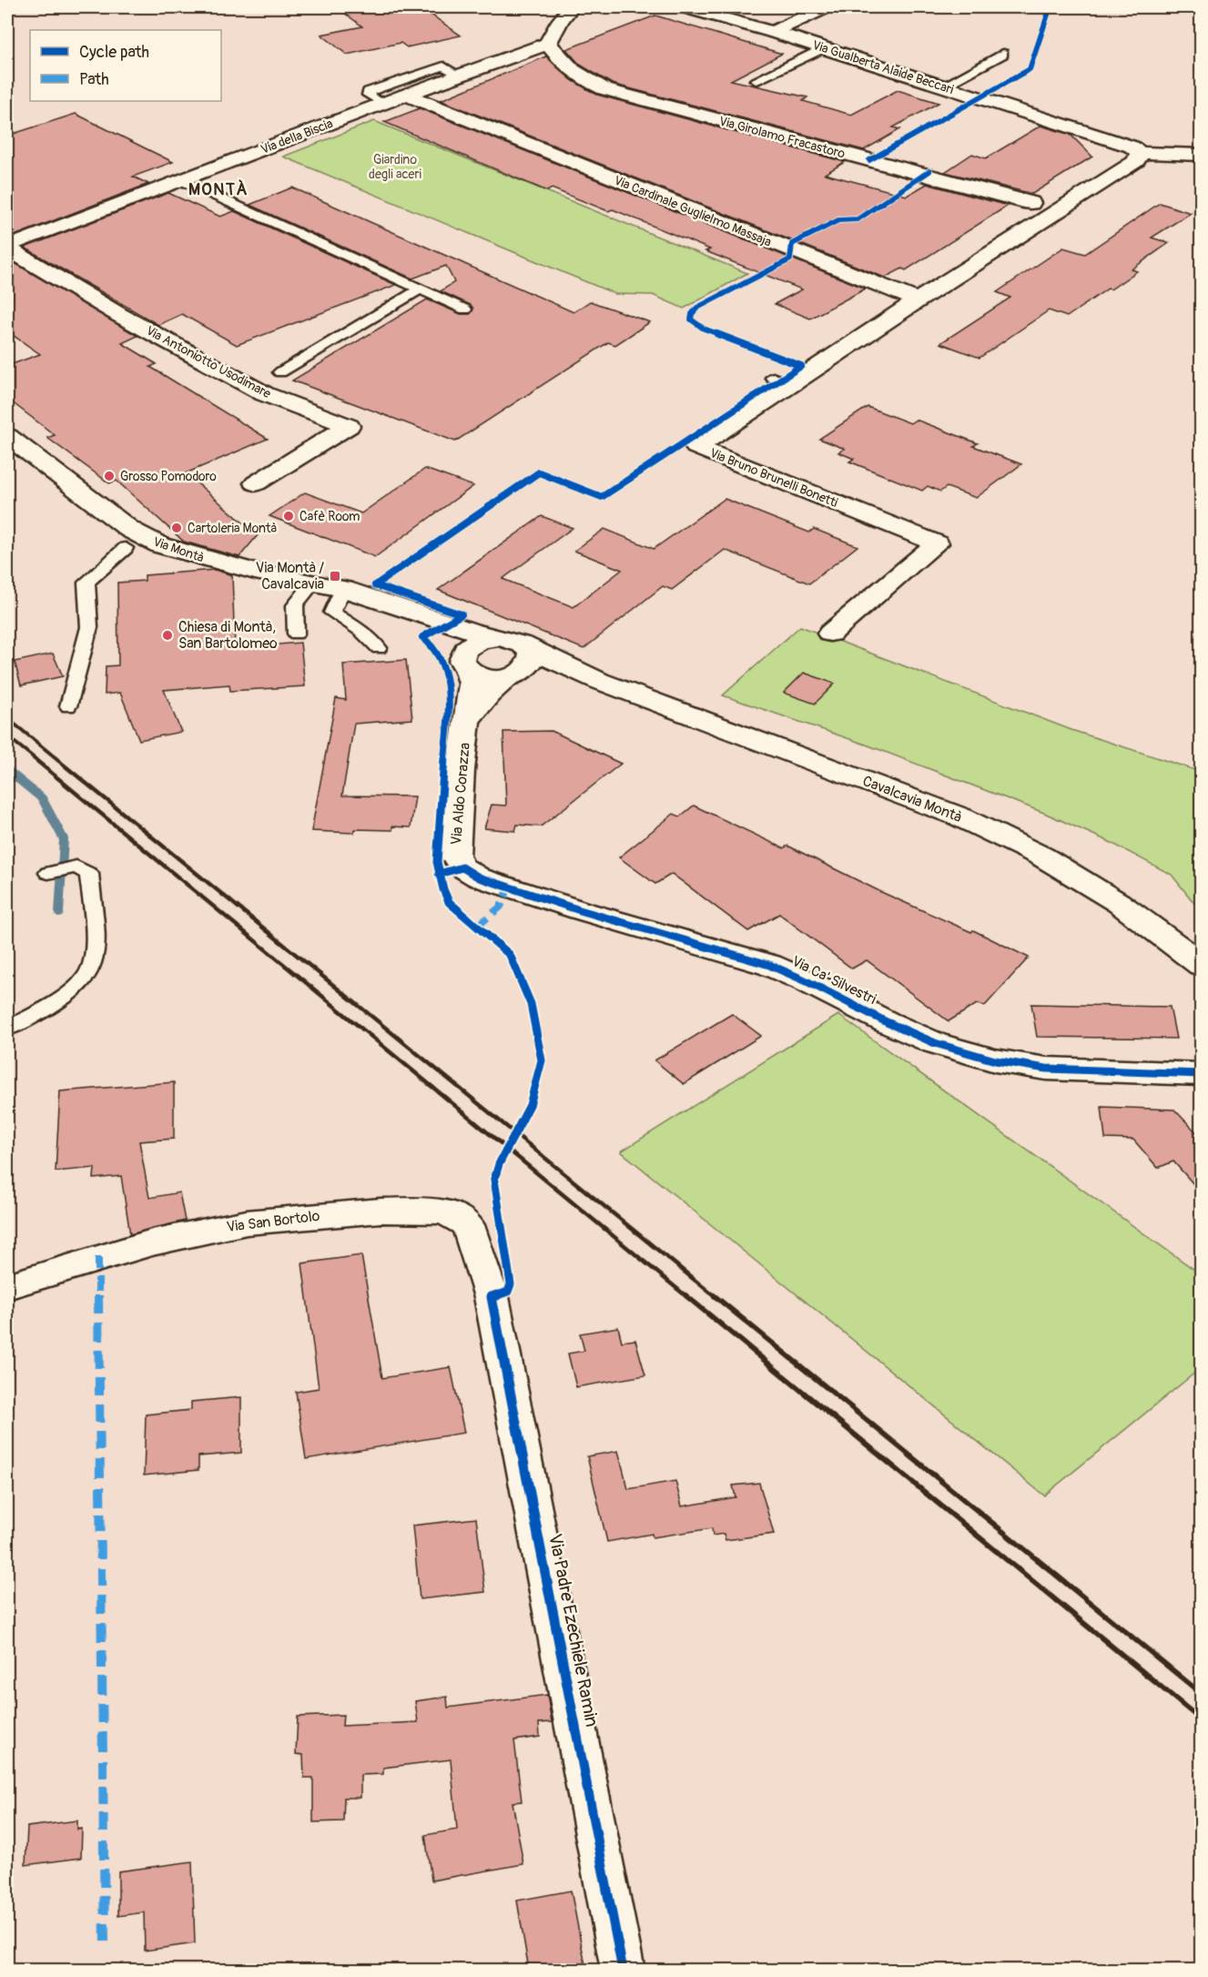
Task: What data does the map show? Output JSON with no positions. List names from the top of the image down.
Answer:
{
  "streets": {
    "street": [
      "Via Gualberta Alaide Beccari",
      "Via della Biscia",
      "Via Girolamo Fracastoro",
      "Via Cardinale Guglielmo Massaja",
      "Via Antoniotto Usodimare",
      "Via Bruno Brunelli Bonetti",
      "Via Montà",
      "Via Aldo Corazza",
      "Cavalcavia Montà",
      "Via Ca' Silvestri",
      "Via San Bortolo",
      "Via Padre Ezechiele Ramin"
    ]
  },
  "crossings": [
    ["Via della Biscia", "Via Girolamo Fracastoro"],
    ["Via della Biscia", "Via Cardinale Guglielmo Massaja"],
    ["Via della Biscia", "Via Antoniotto Usodimare"],
    ["Via Cardinale Guglielmo Massaja", "Via Bruno Brunelli Bonetti"],
    ["Via Montà", "Via Aldo Corazza"],
    ["Via Montà", "Cavalcavia Montà"],
    ["Via Aldo Corazza", "Cavalcavia Montà"],
    ["Via Aldo Corazza", "Via Ca' Silvestri"],
    ["Via San Bortolo", "Via Padre Ezechiele Ramin"]
  ],
  "districts": ["MONTÀ"],
  "parks": ["Giardino degli aceri"],
  "places": {
    "other": [
      "Grosso Pomodoro",
      "Cafè Room",
      "Cartoleria Montà",
      "Chiesa di Montà, San Bartolomeo"
    ],
    "transit": ["Via Montà / Cavalcavia"]
  },
  "legend": ["Cycle path", "Path"]
}
